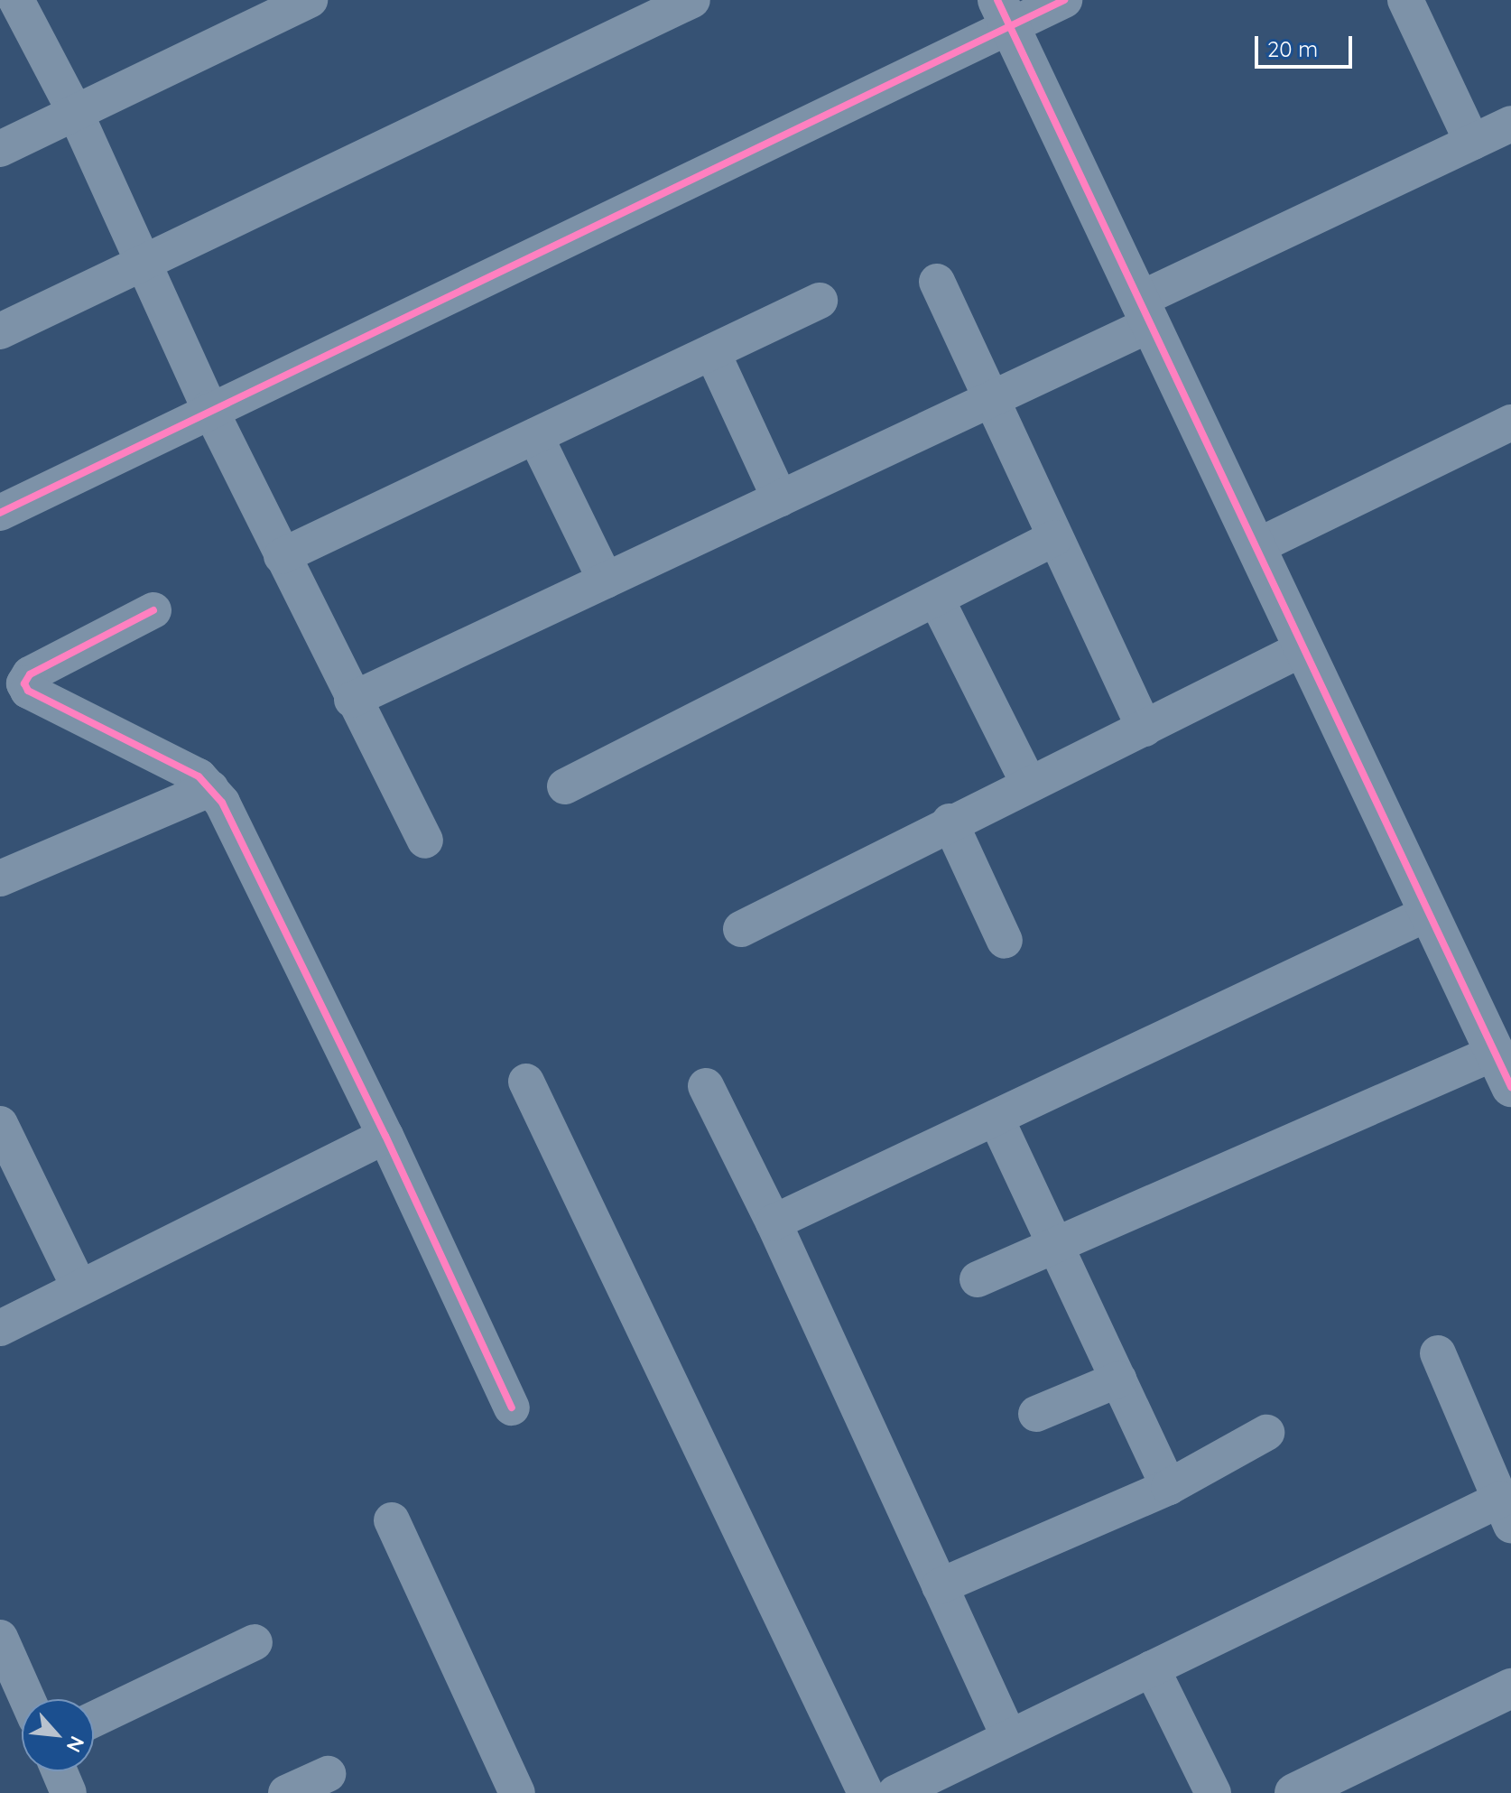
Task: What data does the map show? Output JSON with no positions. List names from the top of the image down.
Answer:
{
  "scale_bar": "20 m",
  "north": "bottom right"
}
